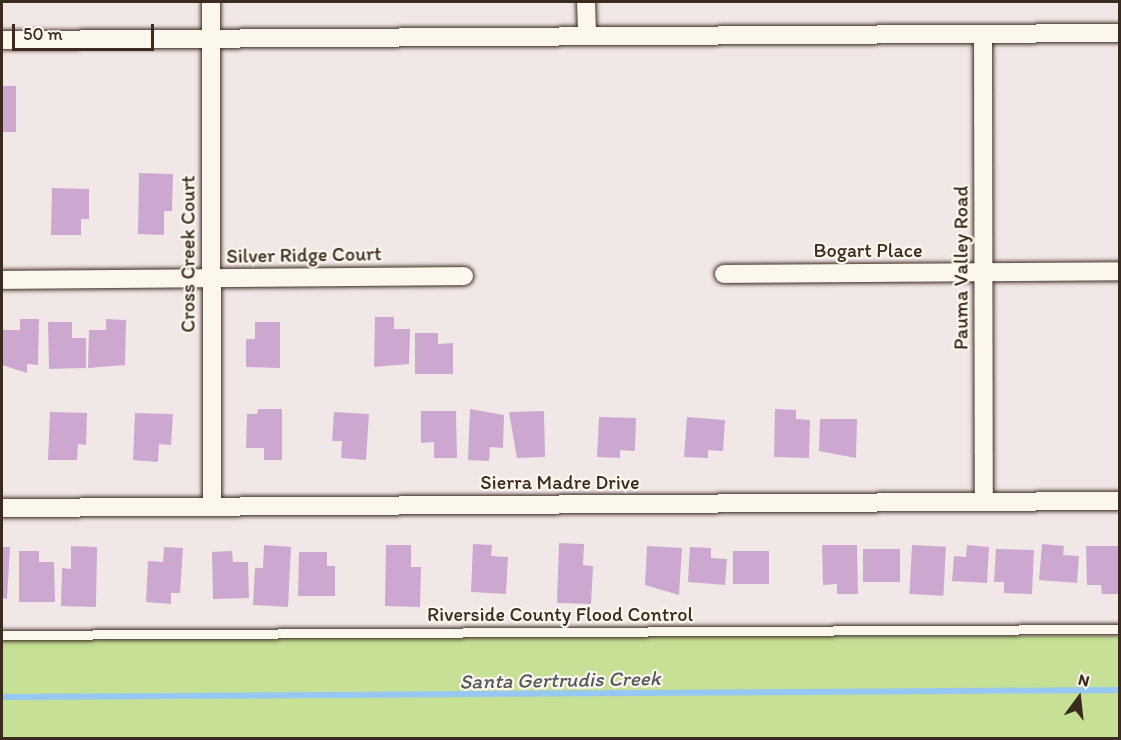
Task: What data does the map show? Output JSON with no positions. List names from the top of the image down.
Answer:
{
  "streets": {
    "street": [
      "Bogart Place",
      "Cross Creek Court",
      "Silver Ridge Court",
      "Pauma Valley Road",
      "Sierra Madre Drive"
    ],
    "lane": ["Riverside County Flood Control"]
  },
  "crossings": [
    ["Bogart Place", "Pauma Valley Road"],
    ["Cross Creek Court", "Silver Ridge Court"],
    ["Cross Creek Court", "Sierra Madre Drive"],
    ["Pauma Valley Road", "Sierra Madre Drive"]
  ],
  "water": ["Santa Gertrudis Creek"],
  "scale_bar": "50 m",
  "north": "top"
}
